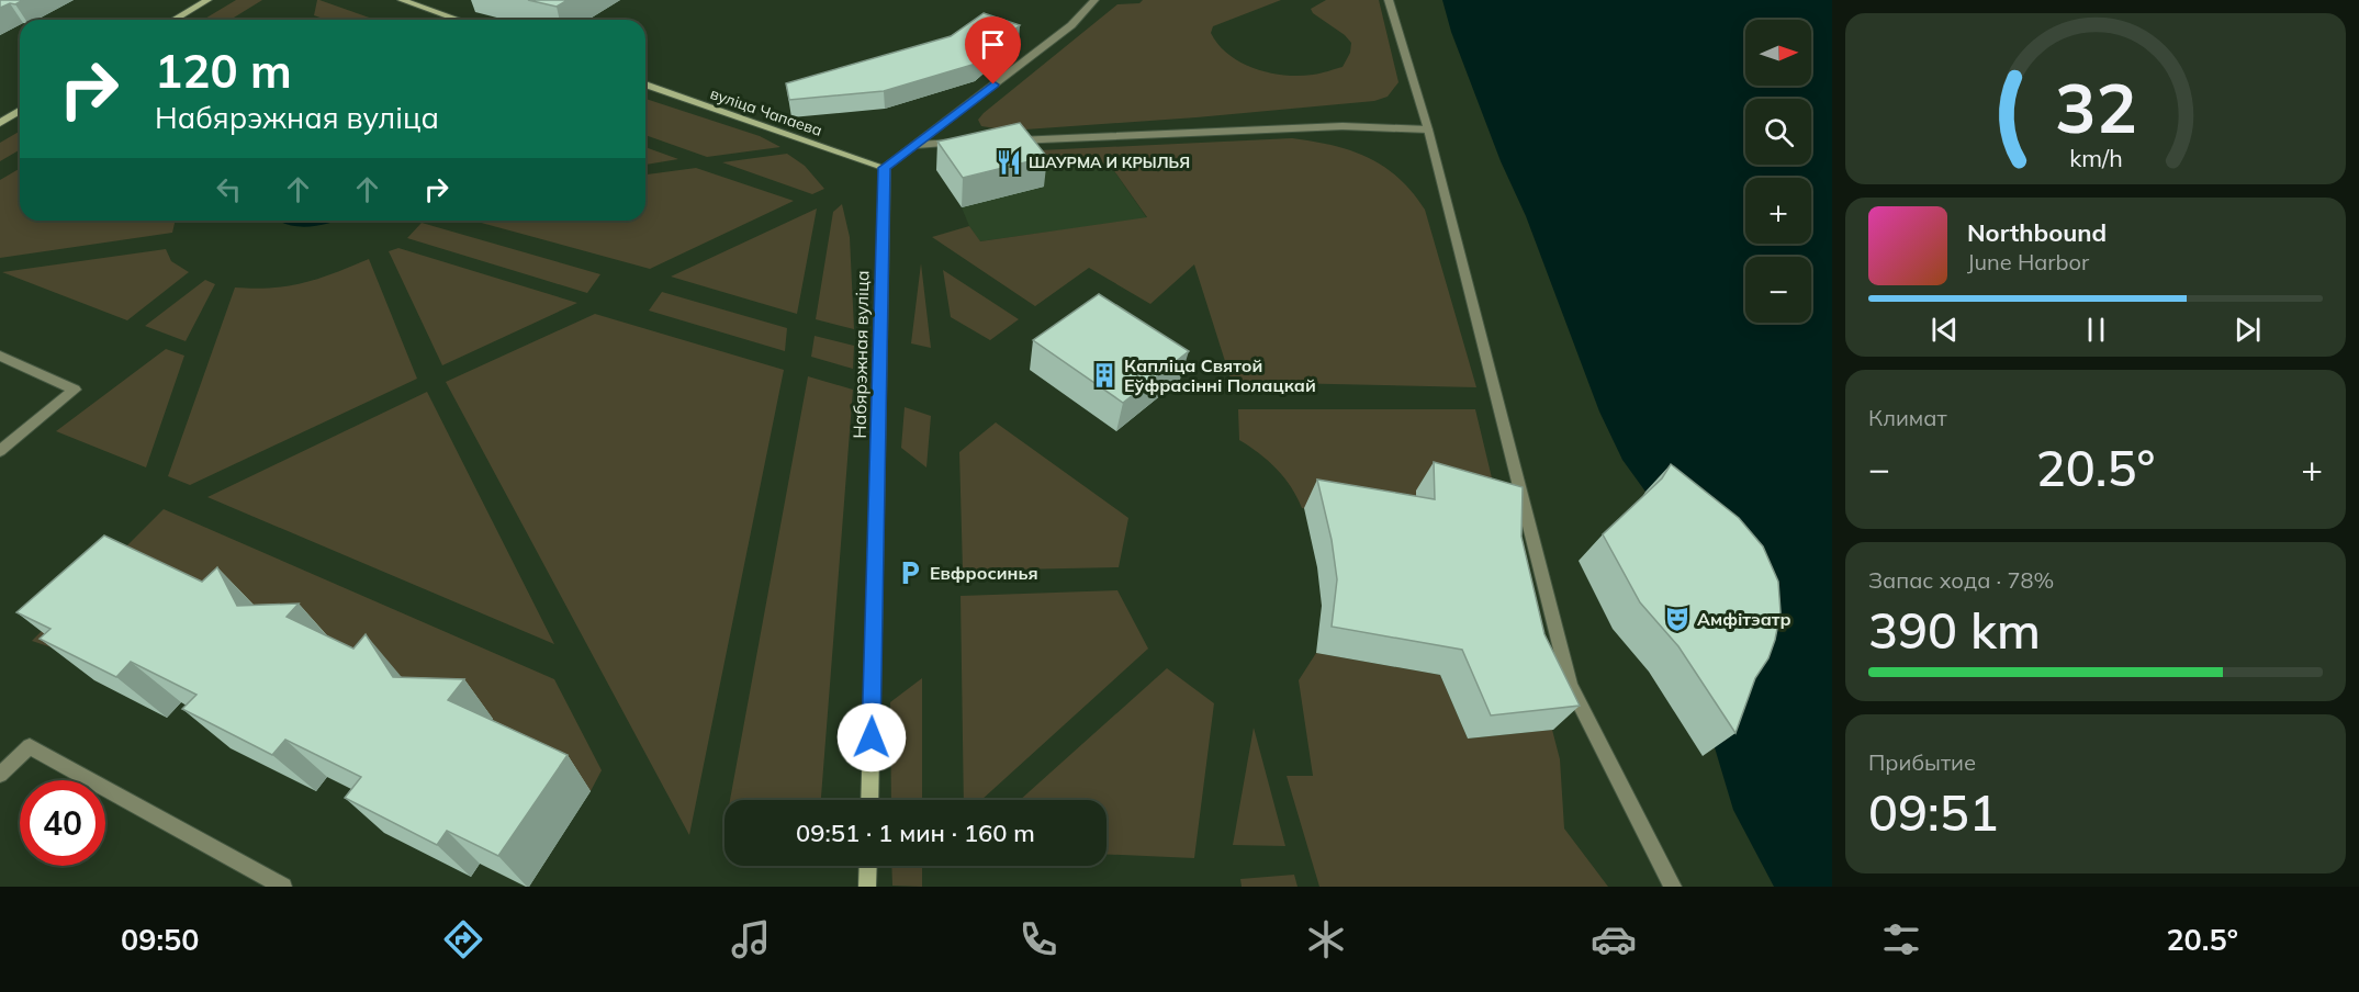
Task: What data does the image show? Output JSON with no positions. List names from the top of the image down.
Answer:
{
  "streets": {
    "street": ["вуліца Чапаева", "Набярэжная вуліца"]
  },
  "crossings": [
    ["вуліца Чапаева", "Набярэжная вуліца"]
  ],
  "places": {
    "restaurant": ["ШАУРМА И КРЫЛЬЯ"],
    "building": ["Капліца Святой Еўфрасінні Полацкай"],
    "parking": ["Евфросинья"],
    "theatre": ["Амфітэатр"]
  },
  "north": "right",
  "page": {
    "map_buttons": ["+", "−"],
    "turn": ["120 m", "Набярэжная вуліца"],
    "song": ["Northbound", "June Harbor"],
    "tile": [
      "Климат",
      ["Запас хода · 78%", "390 km"],
      ["Прибытие", "09:51"]
    ],
    "heat": ["−", "20.5°", "+"],
    "limit": "40",
    "trip": "09:51 · 1 мин · 160 m",
    "tabs": ["09:50", "20.5°"],
    "gauge": ["32", "km/h"]
  }
}
